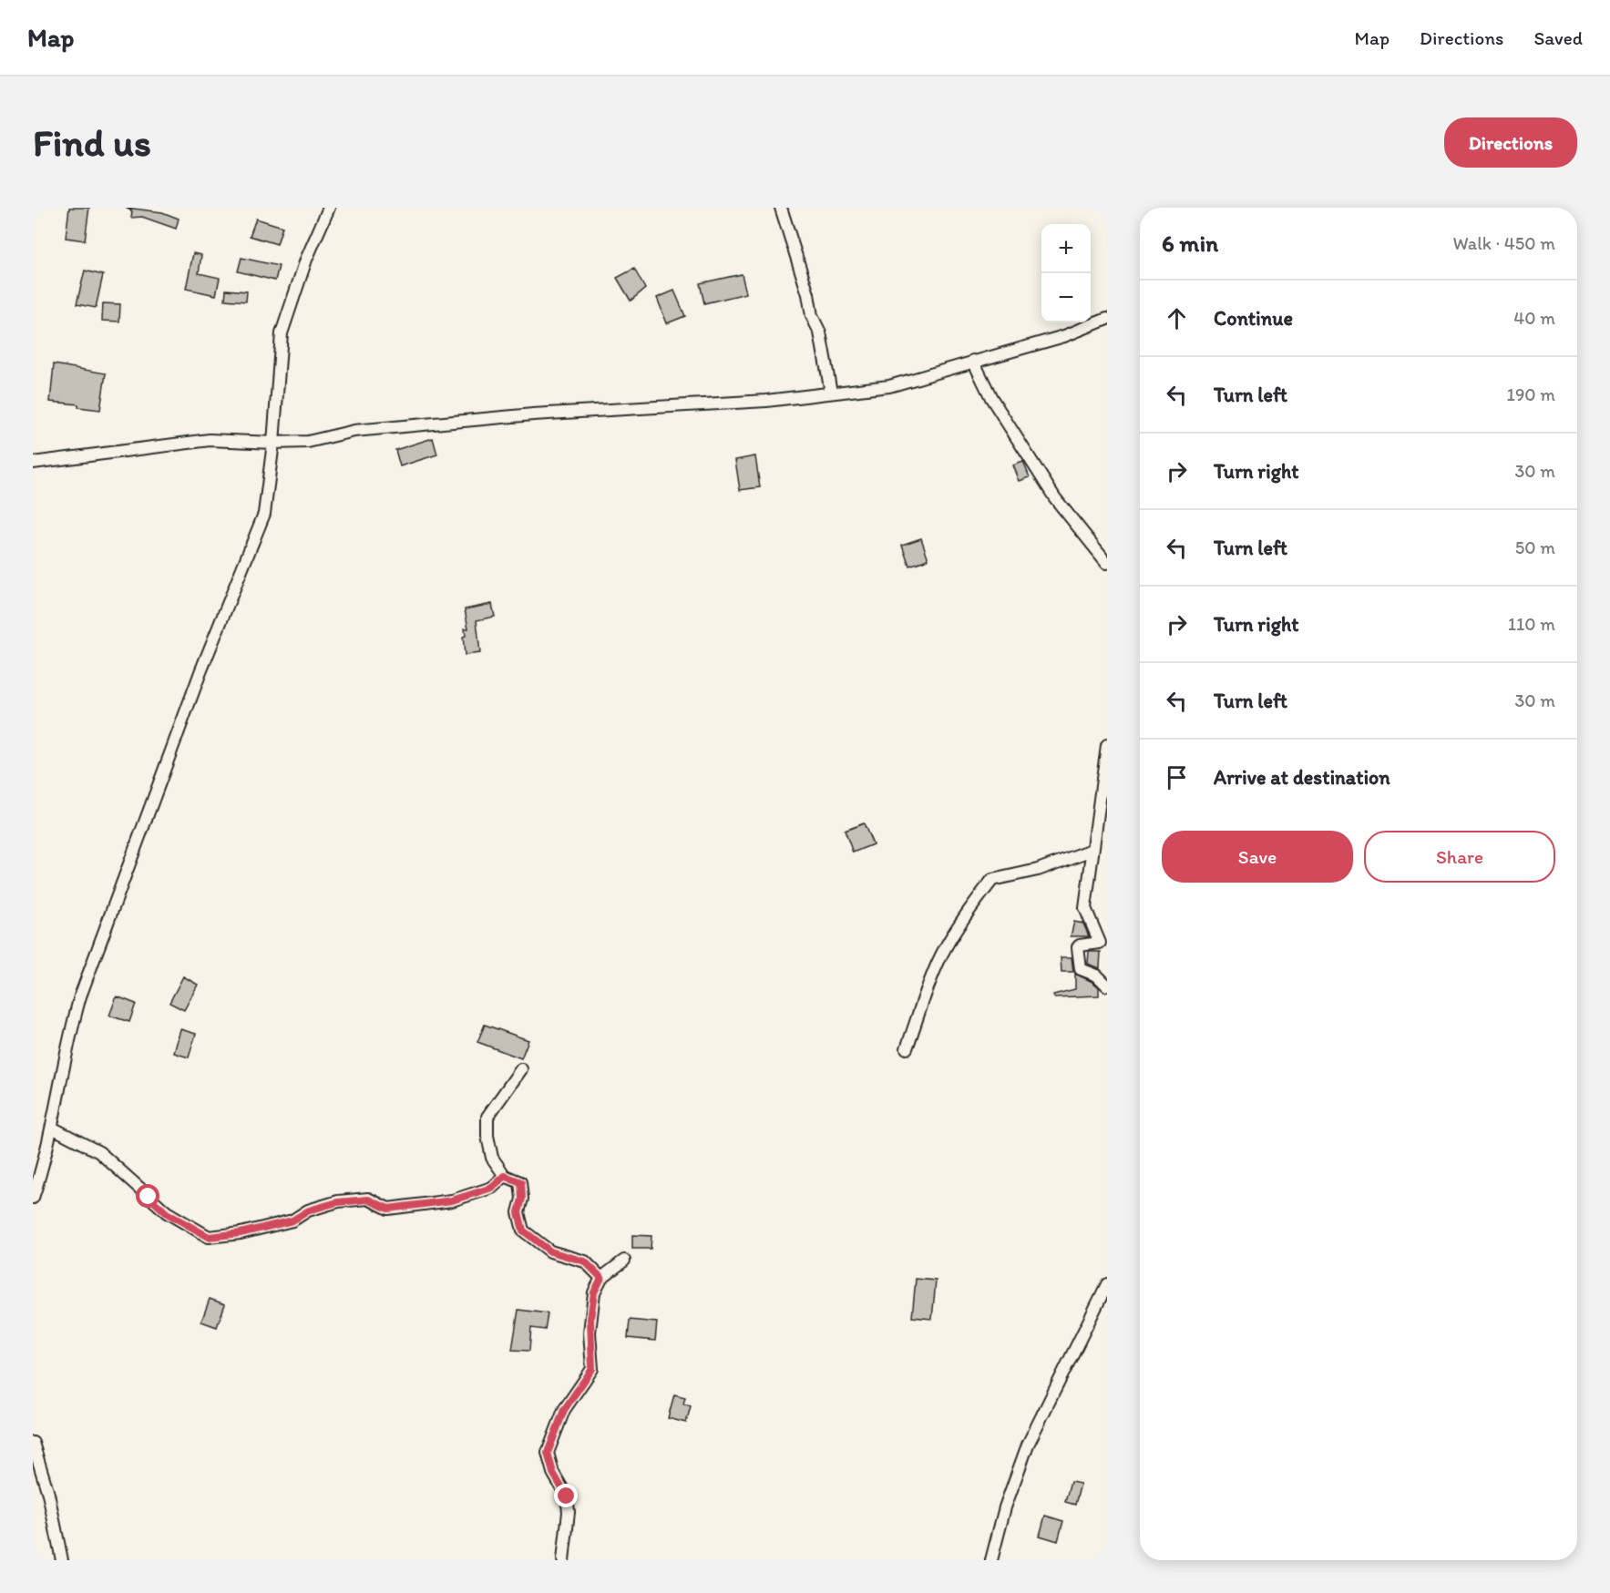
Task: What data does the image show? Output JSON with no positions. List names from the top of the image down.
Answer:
{
  "page": {
    "header": "Map",
    "nav": ["Map", "Directions", "Saved"],
    "buttons": [
      "Directions",
      ["Save", "Share"]
    ],
    "title": "Find us",
    "heading": ["6 min", "Walk · 450 m"],
    "map_buttons": ["+", "−"],
    "list": [
      ["Continue", "40 m"],
      ["Turn left", "190 m"],
      ["Turn right", "30 m"],
      ["Turn left", "50 m"],
      ["Turn right", "110 m"],
      ["Turn left", "30 m"],
      "Arrive at destination"
    ]
  }
}
